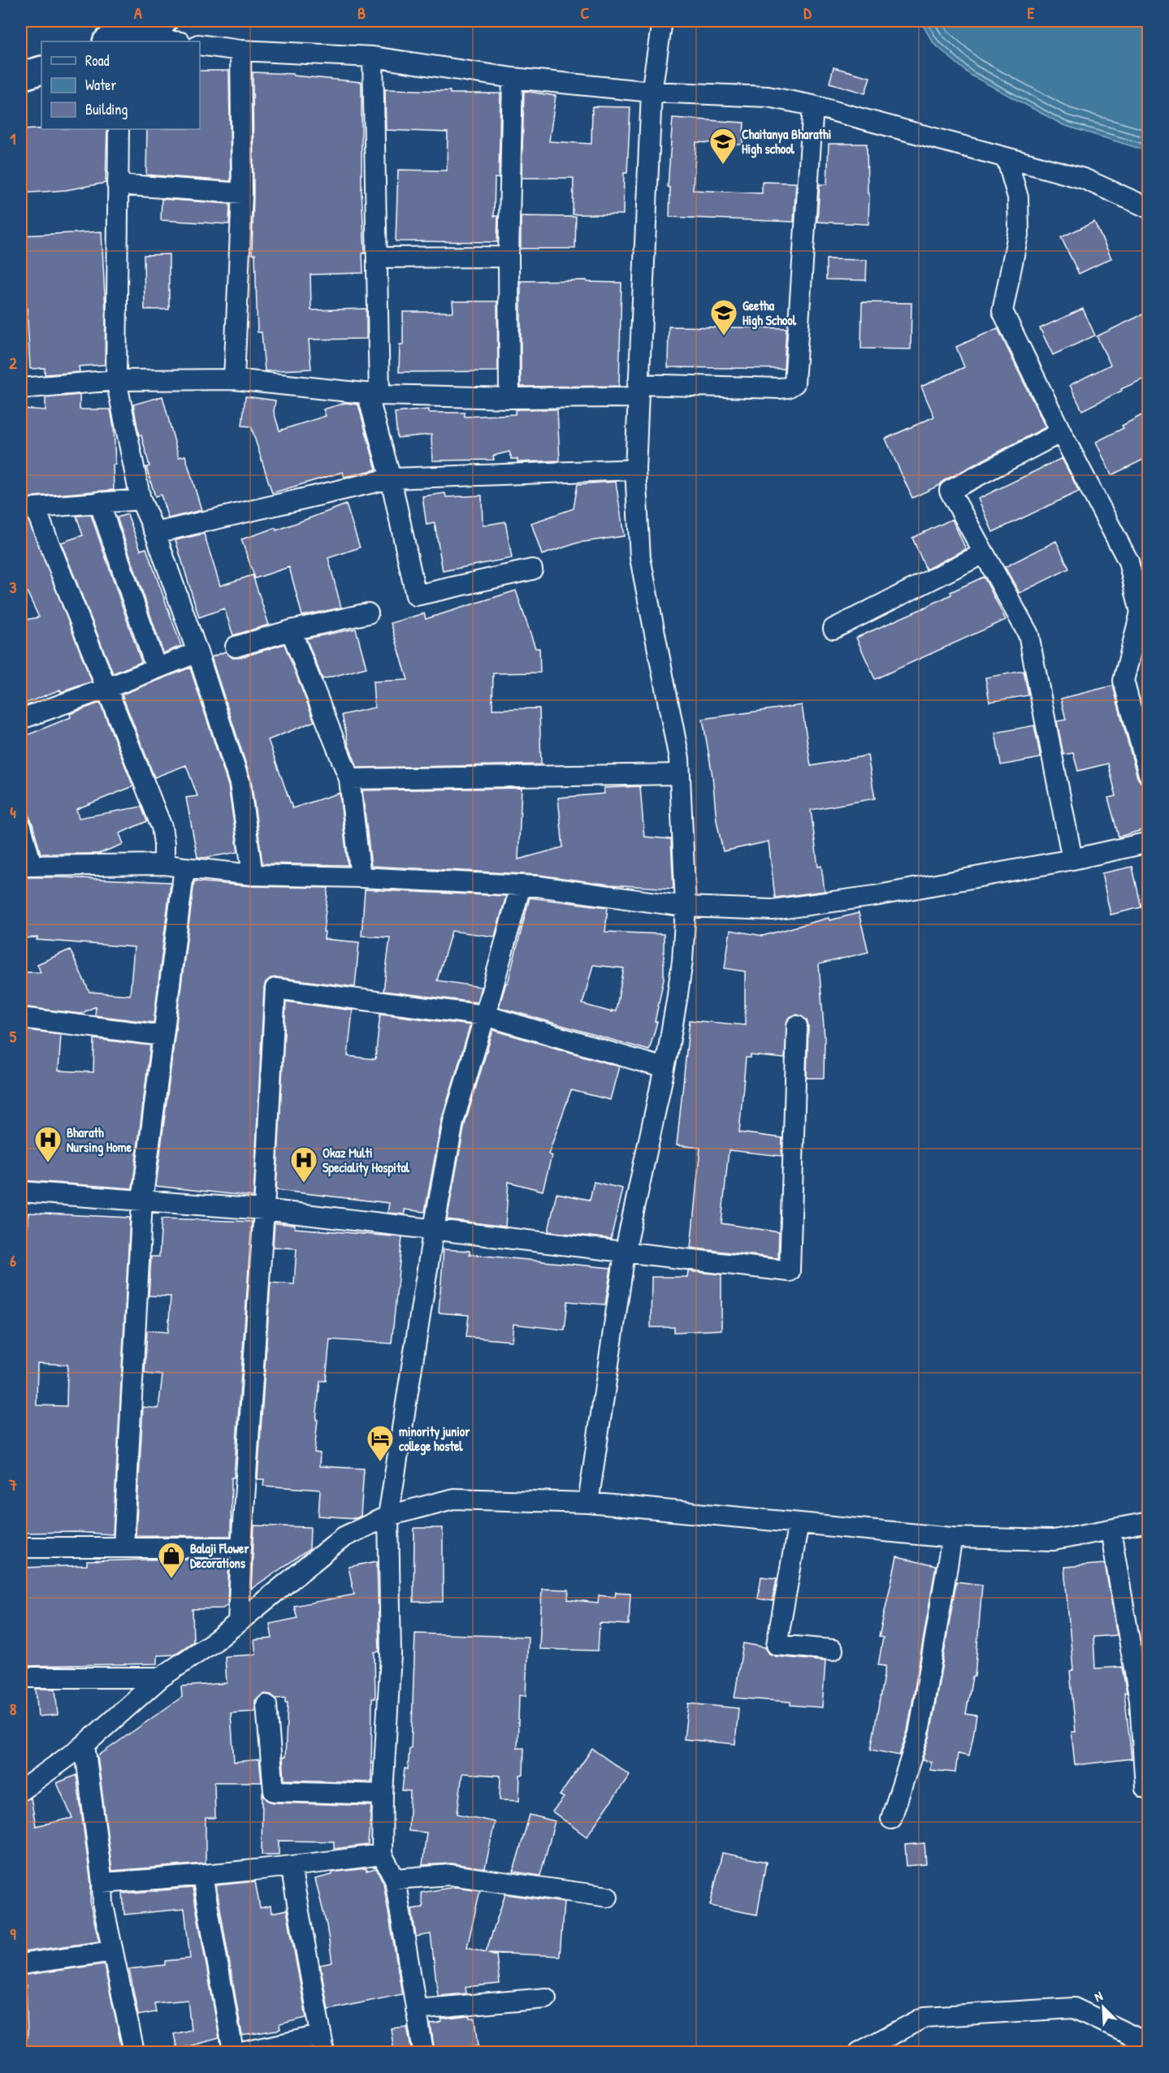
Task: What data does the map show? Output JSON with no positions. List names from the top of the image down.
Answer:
{
  "places": {
    "school or university": ["Chaitanya Bharathi High school", "Geetha High School"],
    "hospital": ["Bharath Nursing Home", "Okaz Multi Speciality Hospital"],
    "hotel": ["minority junior college hostel"],
    "shop": ["Balaji Flower Decorations"]
  },
  "legend": ["Road", "Water", "Building"],
  "north": "top left",
  "grid": {
    "columns": [
      "A",
      "B",
      "C",
      "D",
      "E"
    ],
    "rows": [
      "1",
      "2",
      "3",
      "4",
      "5",
      "6",
      "7",
      "8",
      "9"
    ]
  }
}
